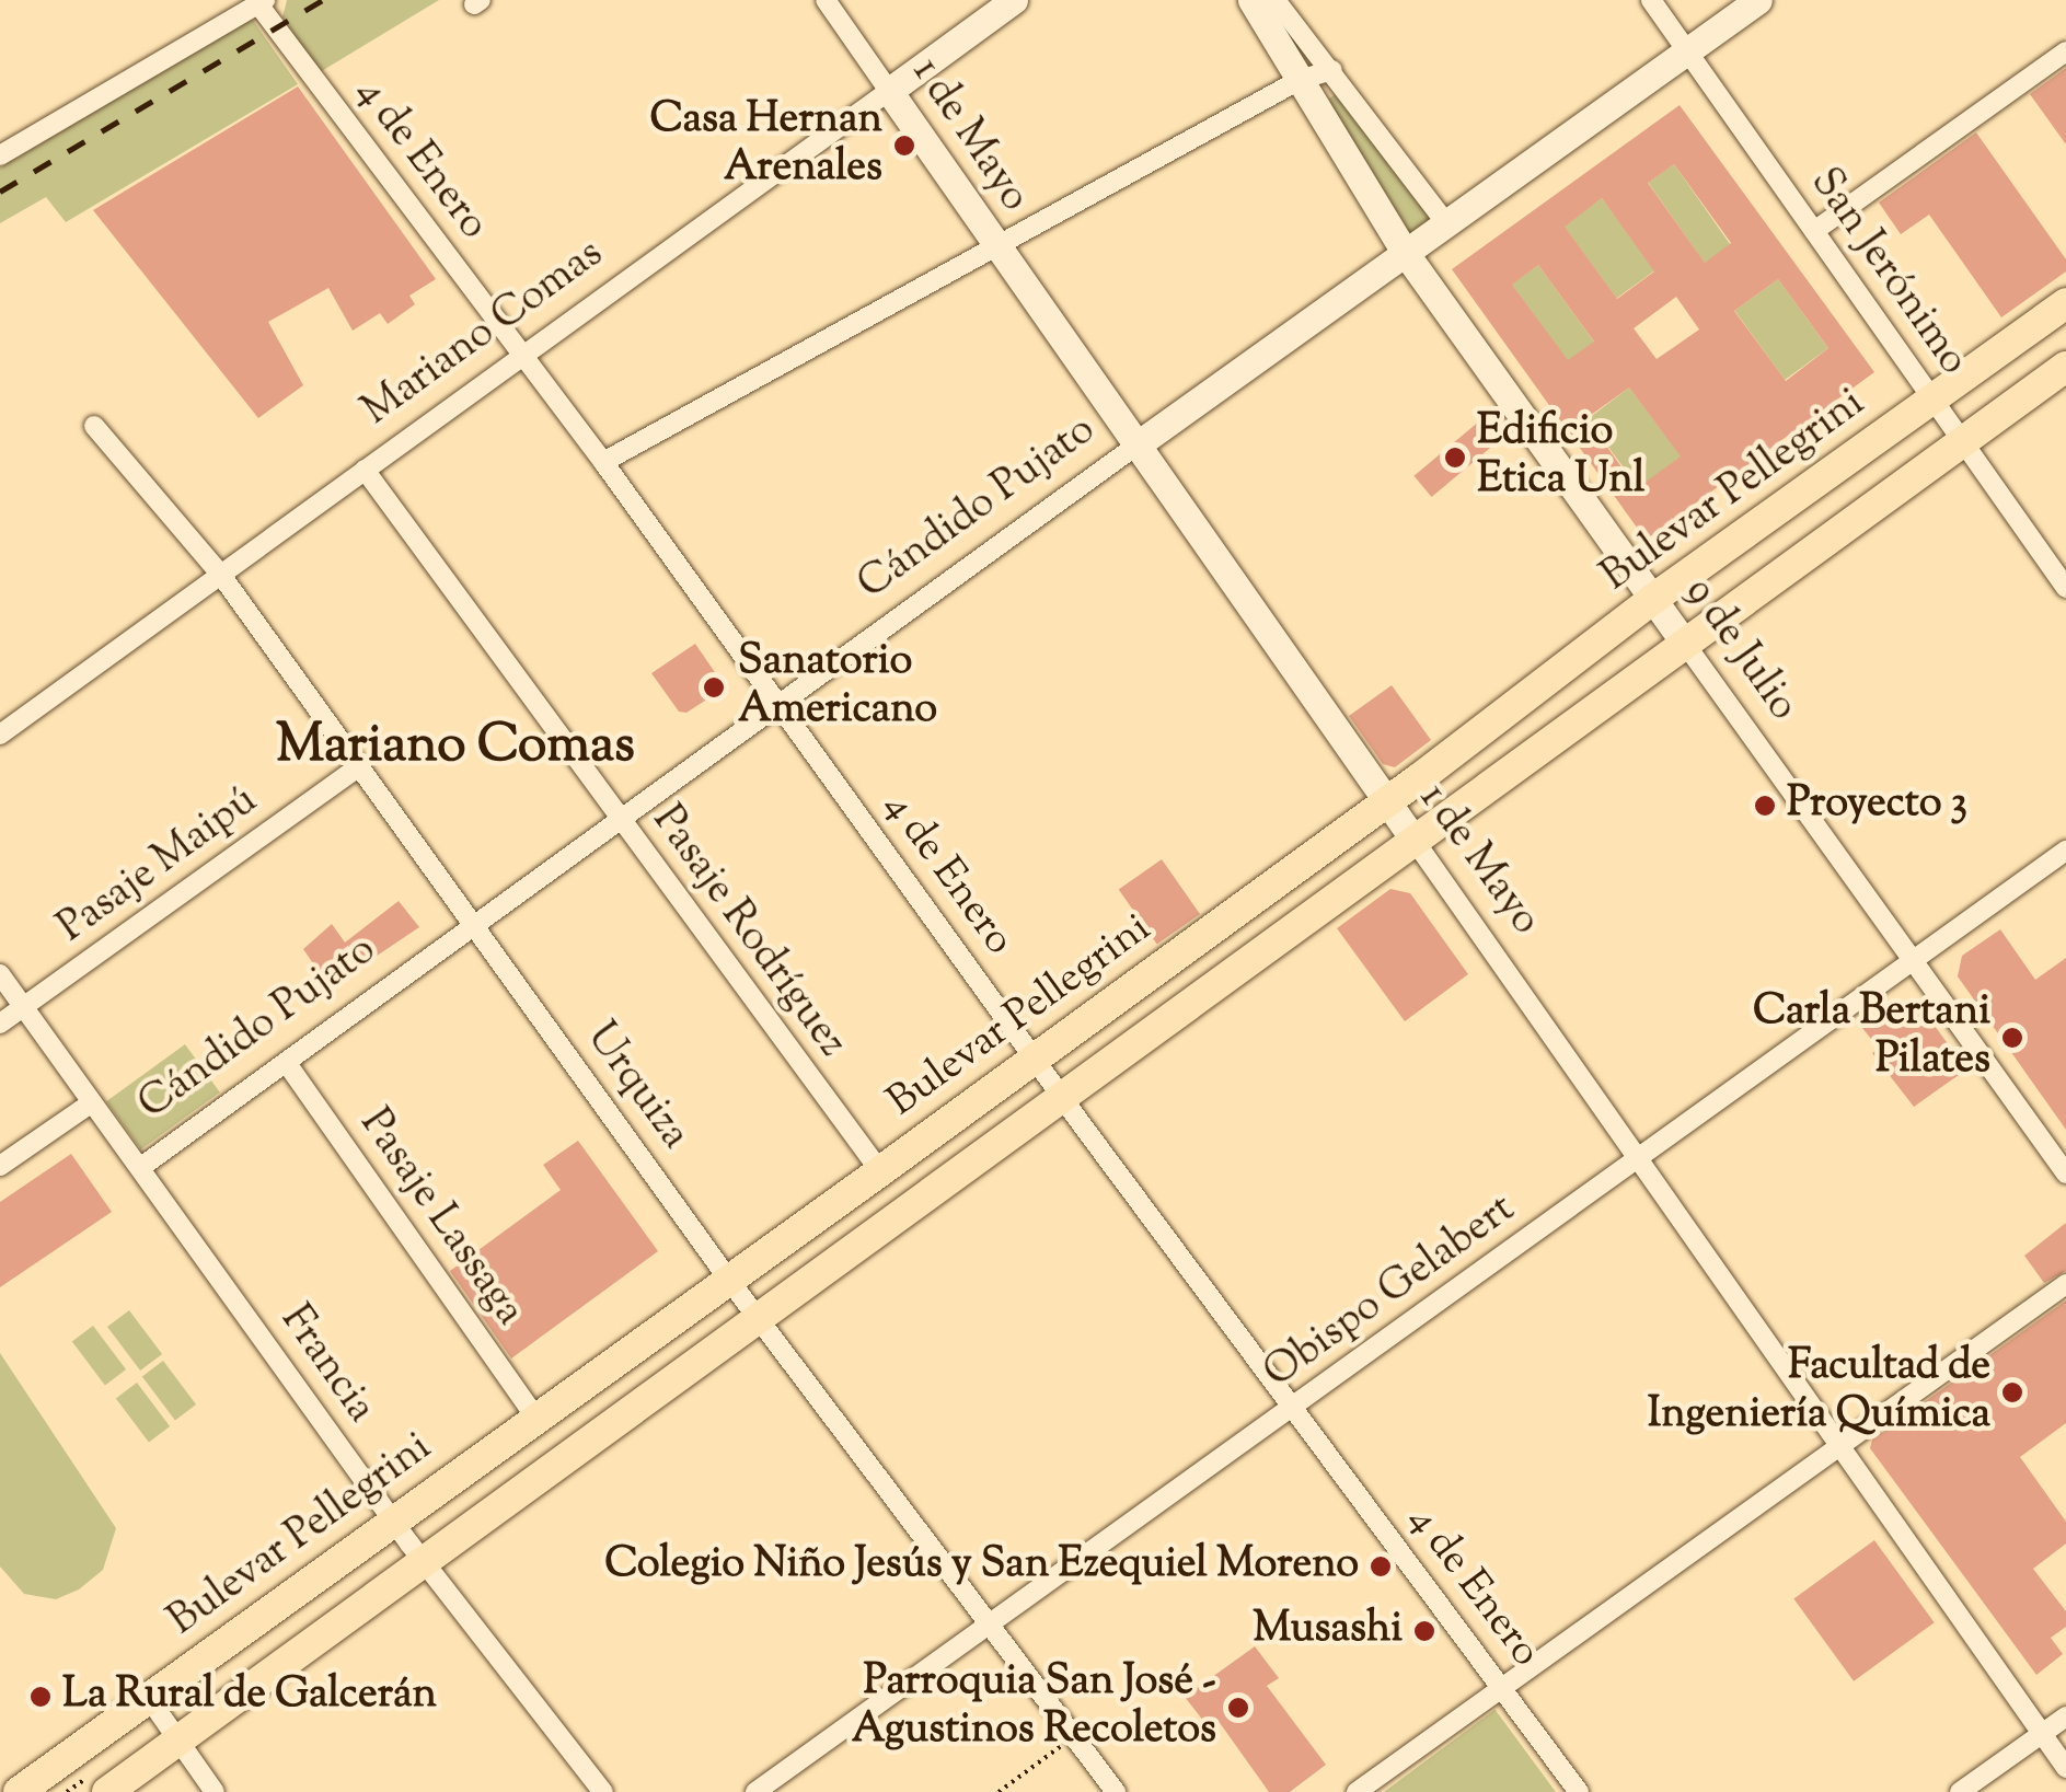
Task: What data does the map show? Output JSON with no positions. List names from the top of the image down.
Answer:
{
  "streets": {
    "main road": [
      "1 de Mayo",
      "Mariano Comas",
      "Bulevar Pellegrini",
      "Cándido Pujato",
      "9 de Julio"
    ],
    "street": [
      "4 de Enero",
      "San Jerónimo",
      "Pasaje Maipú",
      "Pasaje Rodríguez",
      "Urquiza",
      "Pasaje Lassaga",
      "Obispo Gelabert",
      "Francia"
    ]
  },
  "crossings": [
    ["1 de Mayo", "Mariano Comas"],
    ["1 de Mayo", "Bulevar Pellegrini"],
    ["1 de Mayo", "Cándido Pujato"],
    ["1 de Mayo", "Obispo Gelabert"],
    ["4 de Enero", "Mariano Comas"],
    ["4 de Enero", "Bulevar Pellegrini"],
    ["4 de Enero", "Cándido Pujato"],
    ["4 de Enero", "Obispo Gelabert"],
    ["San Jerónimo", "Bulevar Pellegrini"],
    ["San Jerónimo", "Cándido Pujato"],
    ["Mariano Comas", "Pasaje Rodríguez"],
    ["Mariano Comas", "Urquiza"],
    ["Bulevar Pellegrini", "9 de Julio"],
    ["Bulevar Pellegrini", "Pasaje Rodríguez"],
    ["Bulevar Pellegrini", "Urquiza"],
    ["Bulevar Pellegrini", "Pasaje Lassaga"],
    ["Bulevar Pellegrini", "Francia"],
    ["Cándido Pujato", "9 de Julio"],
    ["Cándido Pujato", "Pasaje Rodríguez"],
    ["Cándido Pujato", "Urquiza"],
    ["Cándido Pujato", "Pasaje Lassaga"],
    ["Cándido Pujato", "Francia"],
    ["9 de Julio", "Obispo Gelabert"],
    ["Pasaje Maipú", "Urquiza"],
    ["Pasaje Maipú", "Francia"],
    ["Urquiza", "Obispo Gelabert"]
  ],
  "districts": ["Mariano Comas"],
  "places": [
    "Casa Hernan Arenales",
    "Edificio Etica Unl",
    "Sanatorio Americano",
    "Proyecto 3",
    "Carla Bertani Pilates",
    "Facultad de Ingeniería Química",
    "Colegio Niño Jesús y San Ezequiel Moreno",
    "Musashi",
    "La Rural de Galcerán",
    "Parroquia San José - Agustinos Recoletos"
  ]
}
